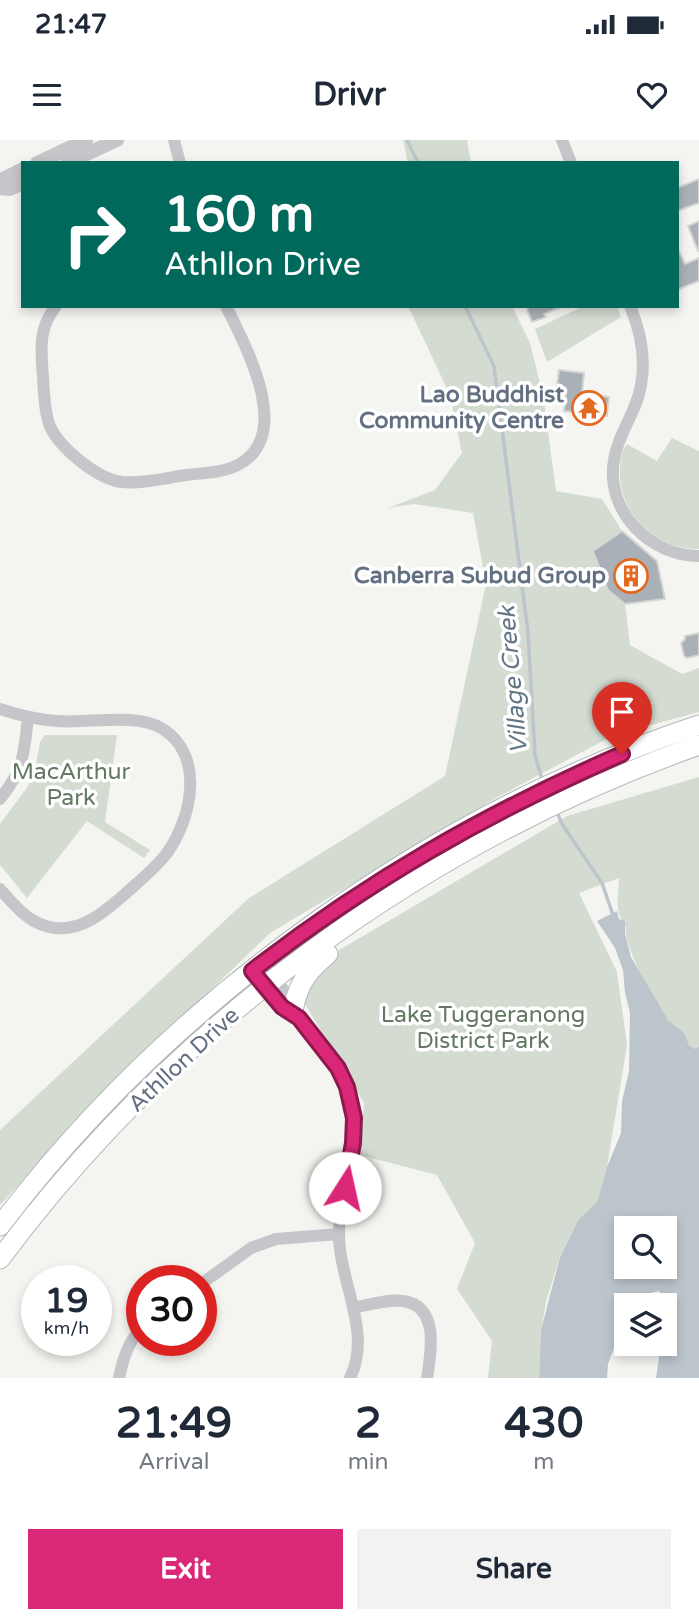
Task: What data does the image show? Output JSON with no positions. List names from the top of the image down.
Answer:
{
  "streets": {
    "main road": ["Athllon Drive"]
  },
  "water": ["Village Creek"],
  "parks": ["MacArthur Park", "Lake Tuggeranong District Park"],
  "places": {
    "temple": ["Lao Buddhist Community Centre"],
    "building": ["Canberra Subud Group"]
  },
  "page": {
    "status": "21:47",
    "header": "Drivr",
    "turn": ["160 m", "Athllon Drive"],
    "speed": "19 km/h",
    "limit": "30",
    "eta": [
      "21:49",
      "Arrival",
      "2",
      "min",
      "430",
      "m"
    ],
    "buttons": ["Exit", "Share"]
  }
}
